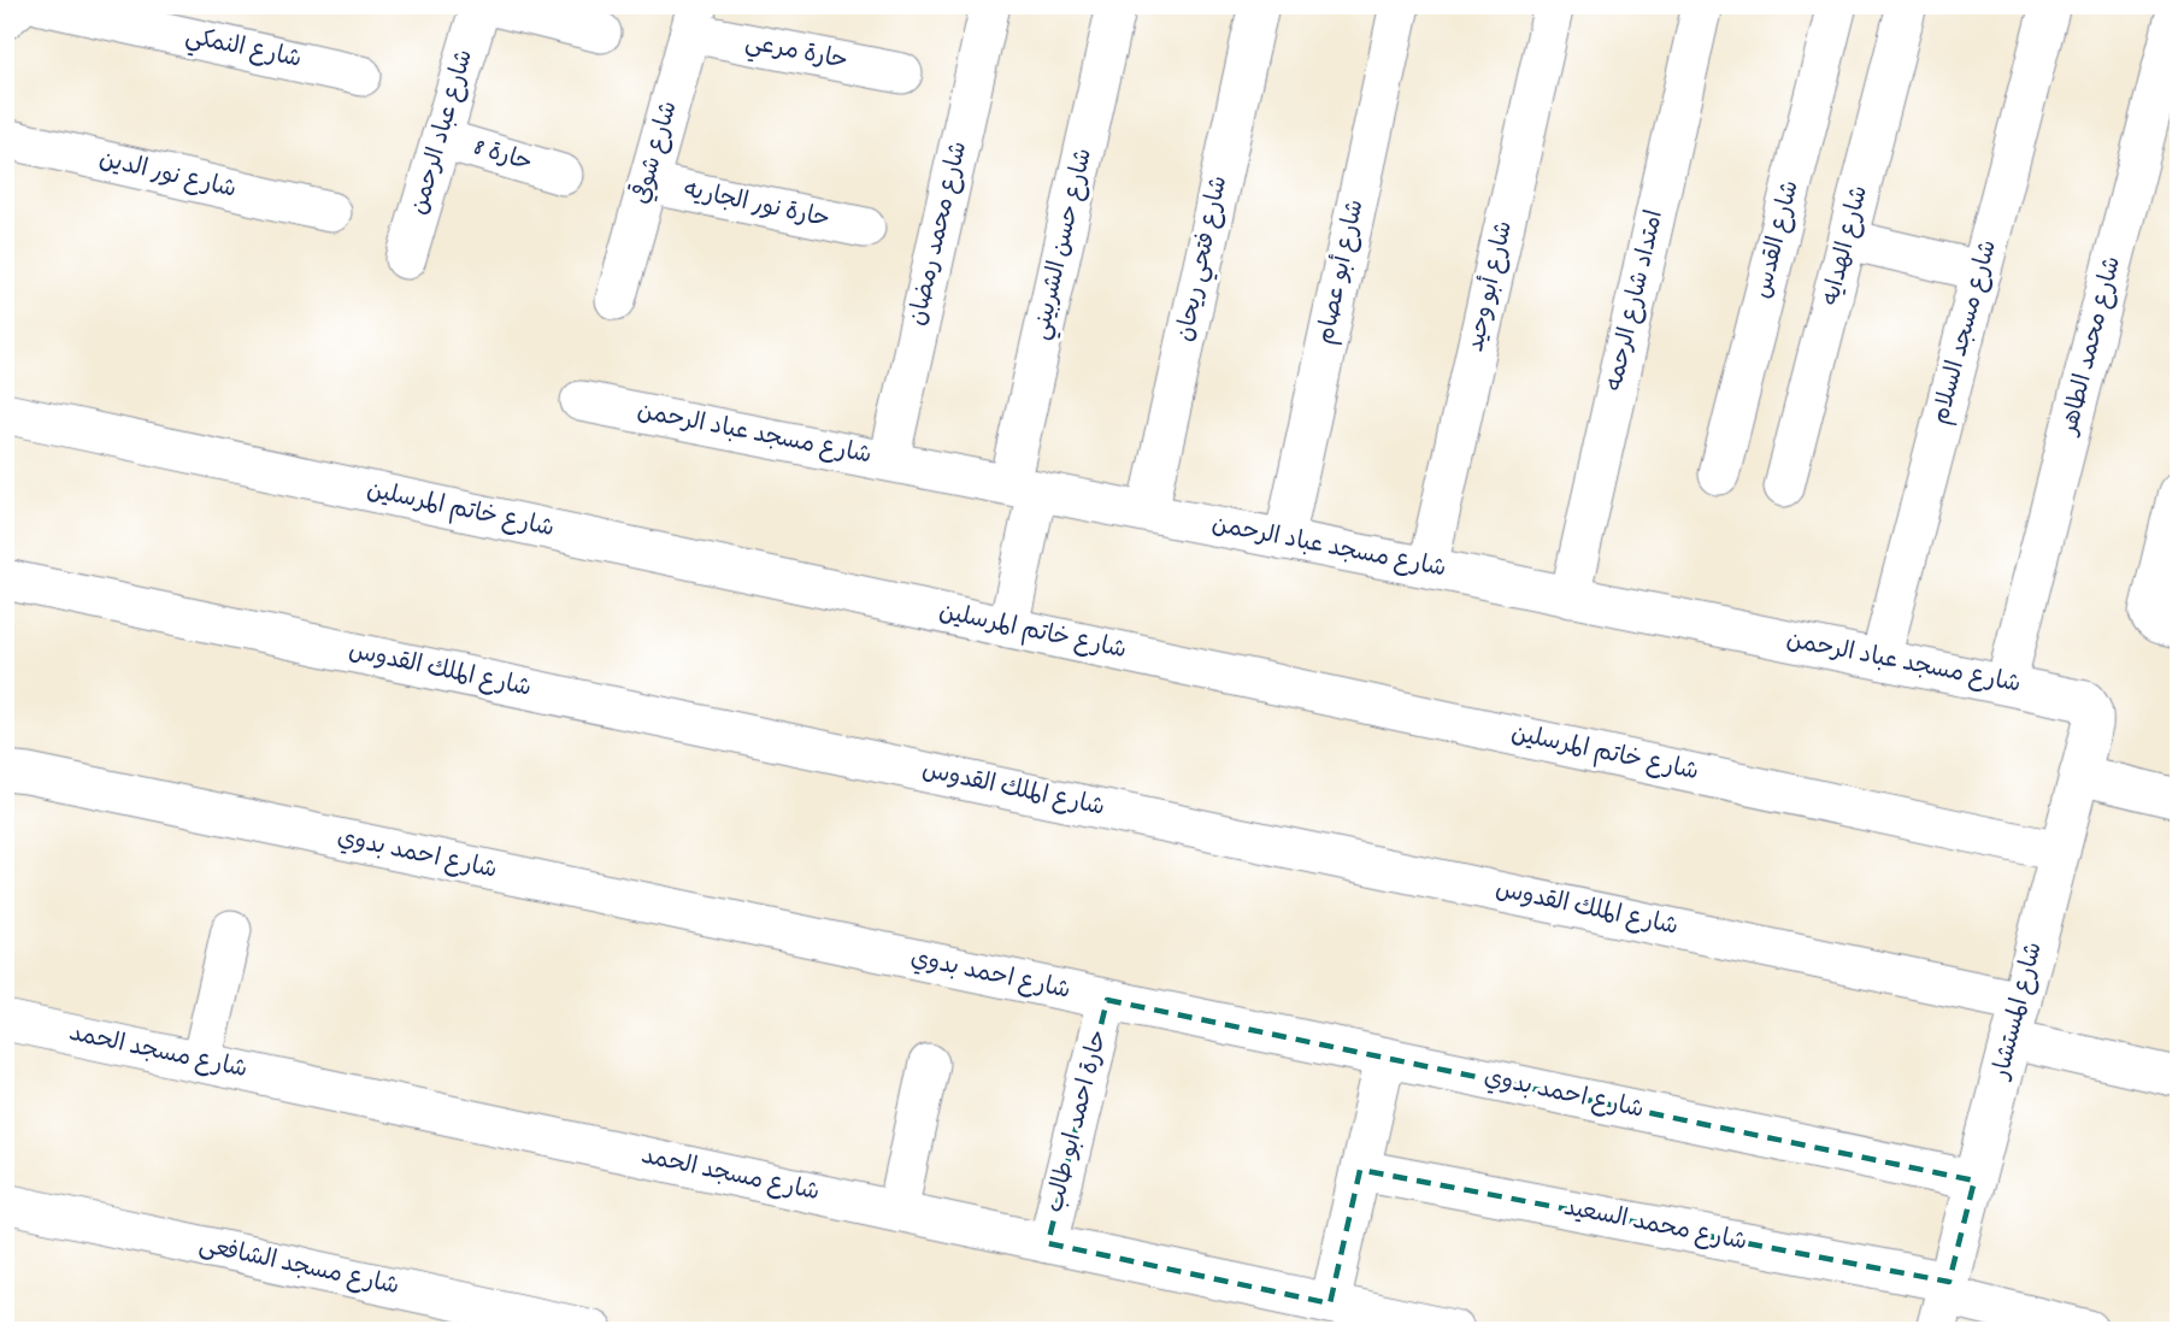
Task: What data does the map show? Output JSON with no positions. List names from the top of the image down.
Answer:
{
  "streets": {
    "street": [
      "شارع النمكي",
      "حارة مرعي",
      "شارع عباد الرحمن",
      "شارع شوقي",
      "حارة 8",
      "شارع نور الدين",
      "حارة نور الجاريه",
      "شارع محمد رمضان",
      "شارع القدس",
      "شارع حسن الشربيني",
      "شارع الهدايه",
      "شارع فتحي ريحان",
      "شارع أبو عصام",
      "شارع أبو وحيد",
      "امتداد شارع الرحمه",
      "شارع مسجد السلام",
      "شارع محمد الطاهر",
      "شارع مسجد عباد الرحمن",
      "شارع خاتم المرسلين",
      "شارع الملك القدوس",
      "شارع احمد بدوي",
      "شارع المستشار",
      "شارع مسجد الحمد",
      "حارة احمد ابو طالب",
      "شارع محمد السعيد",
      "شارع مسجد الشافعى"
    ]
  },
  "crossings": [
    ["حارة مرعي", "شارع شوقي"],
    ["شارع عباد الرحمن", "حارة 8"],
    ["شارع شوقي", "حارة نور الجاريه"],
    ["شارع محمد رمضان", "شارع مسجد عباد الرحمن"],
    ["شارع حسن الشربيني", "شارع مسجد عباد الرحمن"],
    ["شارع حسن الشربيني", "شارع خاتم المرسلين"],
    ["شارع فتحي ريحان", "شارع مسجد عباد الرحمن"],
    ["شارع أبو عصام", "شارع مسجد عباد الرحمن"],
    ["شارع أبو وحيد", "شارع مسجد عباد الرحمن"],
    ["امتداد شارع الرحمه", "شارع مسجد عباد الرحمن"],
    ["شارع مسجد السلام", "شارع مسجد عباد الرحمن"],
    ["شارع محمد الطاهر", "شارع مسجد عباد الرحمن"],
    ["شارع مسجد عباد الرحمن", "شارع المستشار"],
    ["شارع خاتم المرسلين", "شارع المستشار"],
    ["شارع الملك القدوس", "شارع المستشار"],
    ["شارع احمد بدوي", "شارع المستشار"],
    ["شارع احمد بدوي", "حارة احمد ابو طالب"],
    ["شارع المستشار", "شارع محمد السعيد"],
    ["شارع مسجد الحمد", "حارة احمد ابو طالب"]
  ]
}
